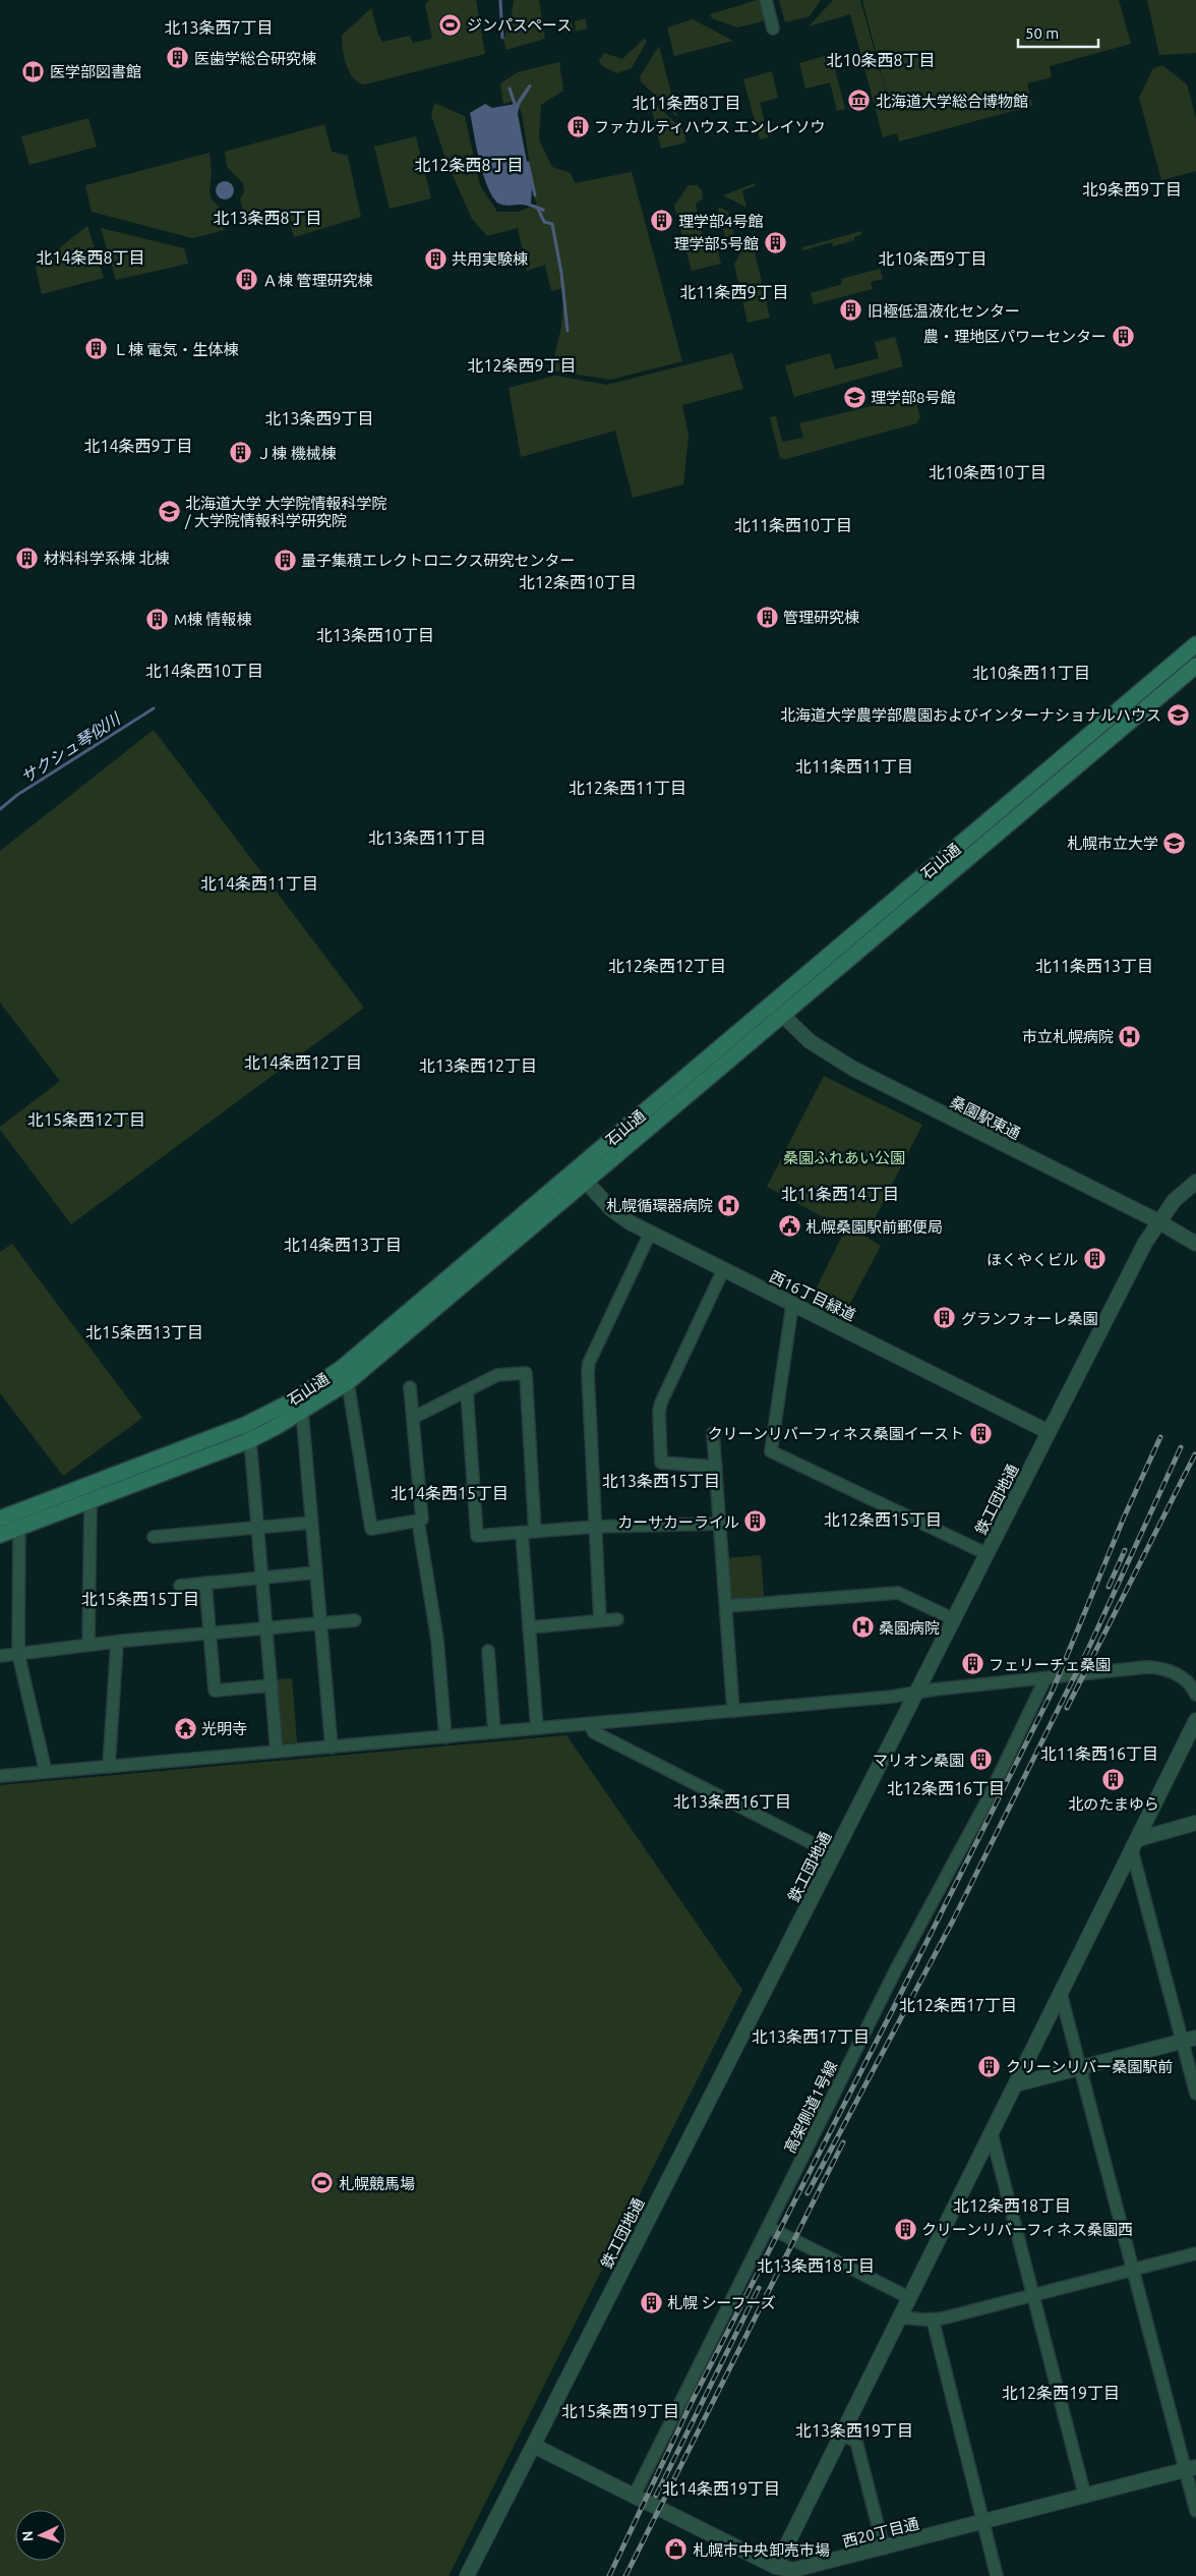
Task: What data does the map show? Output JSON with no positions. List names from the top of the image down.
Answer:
{
  "streets": {
    "main road": ["石山通"],
    "street": [
      "桑園駅東通",
      "西16丁目緑道",
      "鉄工団地通",
      "高架側道1号線",
      "西20丁目通"
    ]
  },
  "crossings": [
    ["石山通", "桑園駅東通"],
    ["石山通", "西16丁目緑道"],
    ["桑園駅東通", "鉄工団地通"],
    ["西16丁目緑道", "鉄工団地通"],
    ["鉄工団地通", "西20丁目通"],
    ["高架側道1号線", "西20丁目通"]
  ],
  "districts": [
    "北13条西7丁目",
    "北10条西8丁目",
    "北11条西8丁目",
    "北12条西8丁目",
    "北9条西9丁目",
    "北13条西8丁目",
    "北14条西8丁目",
    "北10条西9丁目",
    "北11条西9丁目",
    "北12条西9丁目",
    "北13条西9丁目",
    "北14条西9丁目",
    "北10条西10丁目",
    "北11条西10丁目",
    "北12条西10丁目",
    "北13条西10丁目",
    "北14条西10丁目",
    "北10条西11丁目",
    "北11条西11丁目",
    "北12条西11丁目",
    "北13条西11丁目",
    "北14条西11丁目",
    "北12条西12丁目",
    "北11条西13丁目",
    "北14条西12丁目",
    "北13条西12丁目",
    "北15条西12丁目",
    "北11条西14丁目",
    "北14条西13丁目",
    "北15条西13丁目",
    "北13条西15丁目",
    "北14条西15丁目",
    "北12条西15丁目",
    "北15条西15丁目",
    "北11条西16丁目",
    "北12条西16丁目",
    "北13条西16丁目",
    "北12条西17丁目",
    "北13条西17丁目",
    "北12条西18丁目",
    "北13条西18丁目",
    "北12条西19丁目",
    "北15条西19丁目",
    "北13条西19丁目",
    "北14条西19丁目"
  ],
  "water": ["サクシュ琴似川"],
  "parks": ["桑園ふれあい公園"],
  "places": {
    "sports": ["ジンパスペース", "札幌競馬場"],
    "building": [
      "医歯学総合研究棟",
      "ファカルティハウス エンレイソウ",
      "理学部4号館",
      "理学部5号館",
      "共用実験棟",
      "Ａ棟 管理研究棟",
      "旧極低温液化センター",
      "農・理地区パワーセンター",
      "Ｌ棟 電気・生体棟",
      "Ｊ棟 機械棟",
      "材料科学系棟 北棟",
      "量子集積エレクトロニクス研究センター",
      "管理研究棟",
      "M棟 情報棟",
      "ほくやくビル",
      "グランフォーレ桑園",
      "クリーンリバーフィネス桑園イースト",
      "カーサカーライル",
      "フェリーチェ桑園",
      "マリオン桑園",
      "北のたまゆら",
      "クリーンリバー桑園駅前",
      "クリーンリバーフィネス桑園西",
      "札幌 シーフーズ"
    ],
    "library": ["医学部図書館"],
    "museum": ["北海道大学総合博物館"],
    "school or university": [
      "理学部8号館",
      "北海道大学 大学院情報科学院 / 大学院情報科学研究院",
      "北海道大学農学部農園およびインターナショナルハウス",
      "札幌市立大学"
    ],
    "hospital": ["市立札幌病院", "札幌循環器病院", "桑園病院"],
    "public building": ["札幌桑園駅前郵便局"],
    "temple": ["光明寺"],
    "shop": ["札幌市中央卸売市場"]
  },
  "scale_bar": "50 m",
  "north": "left"
}
